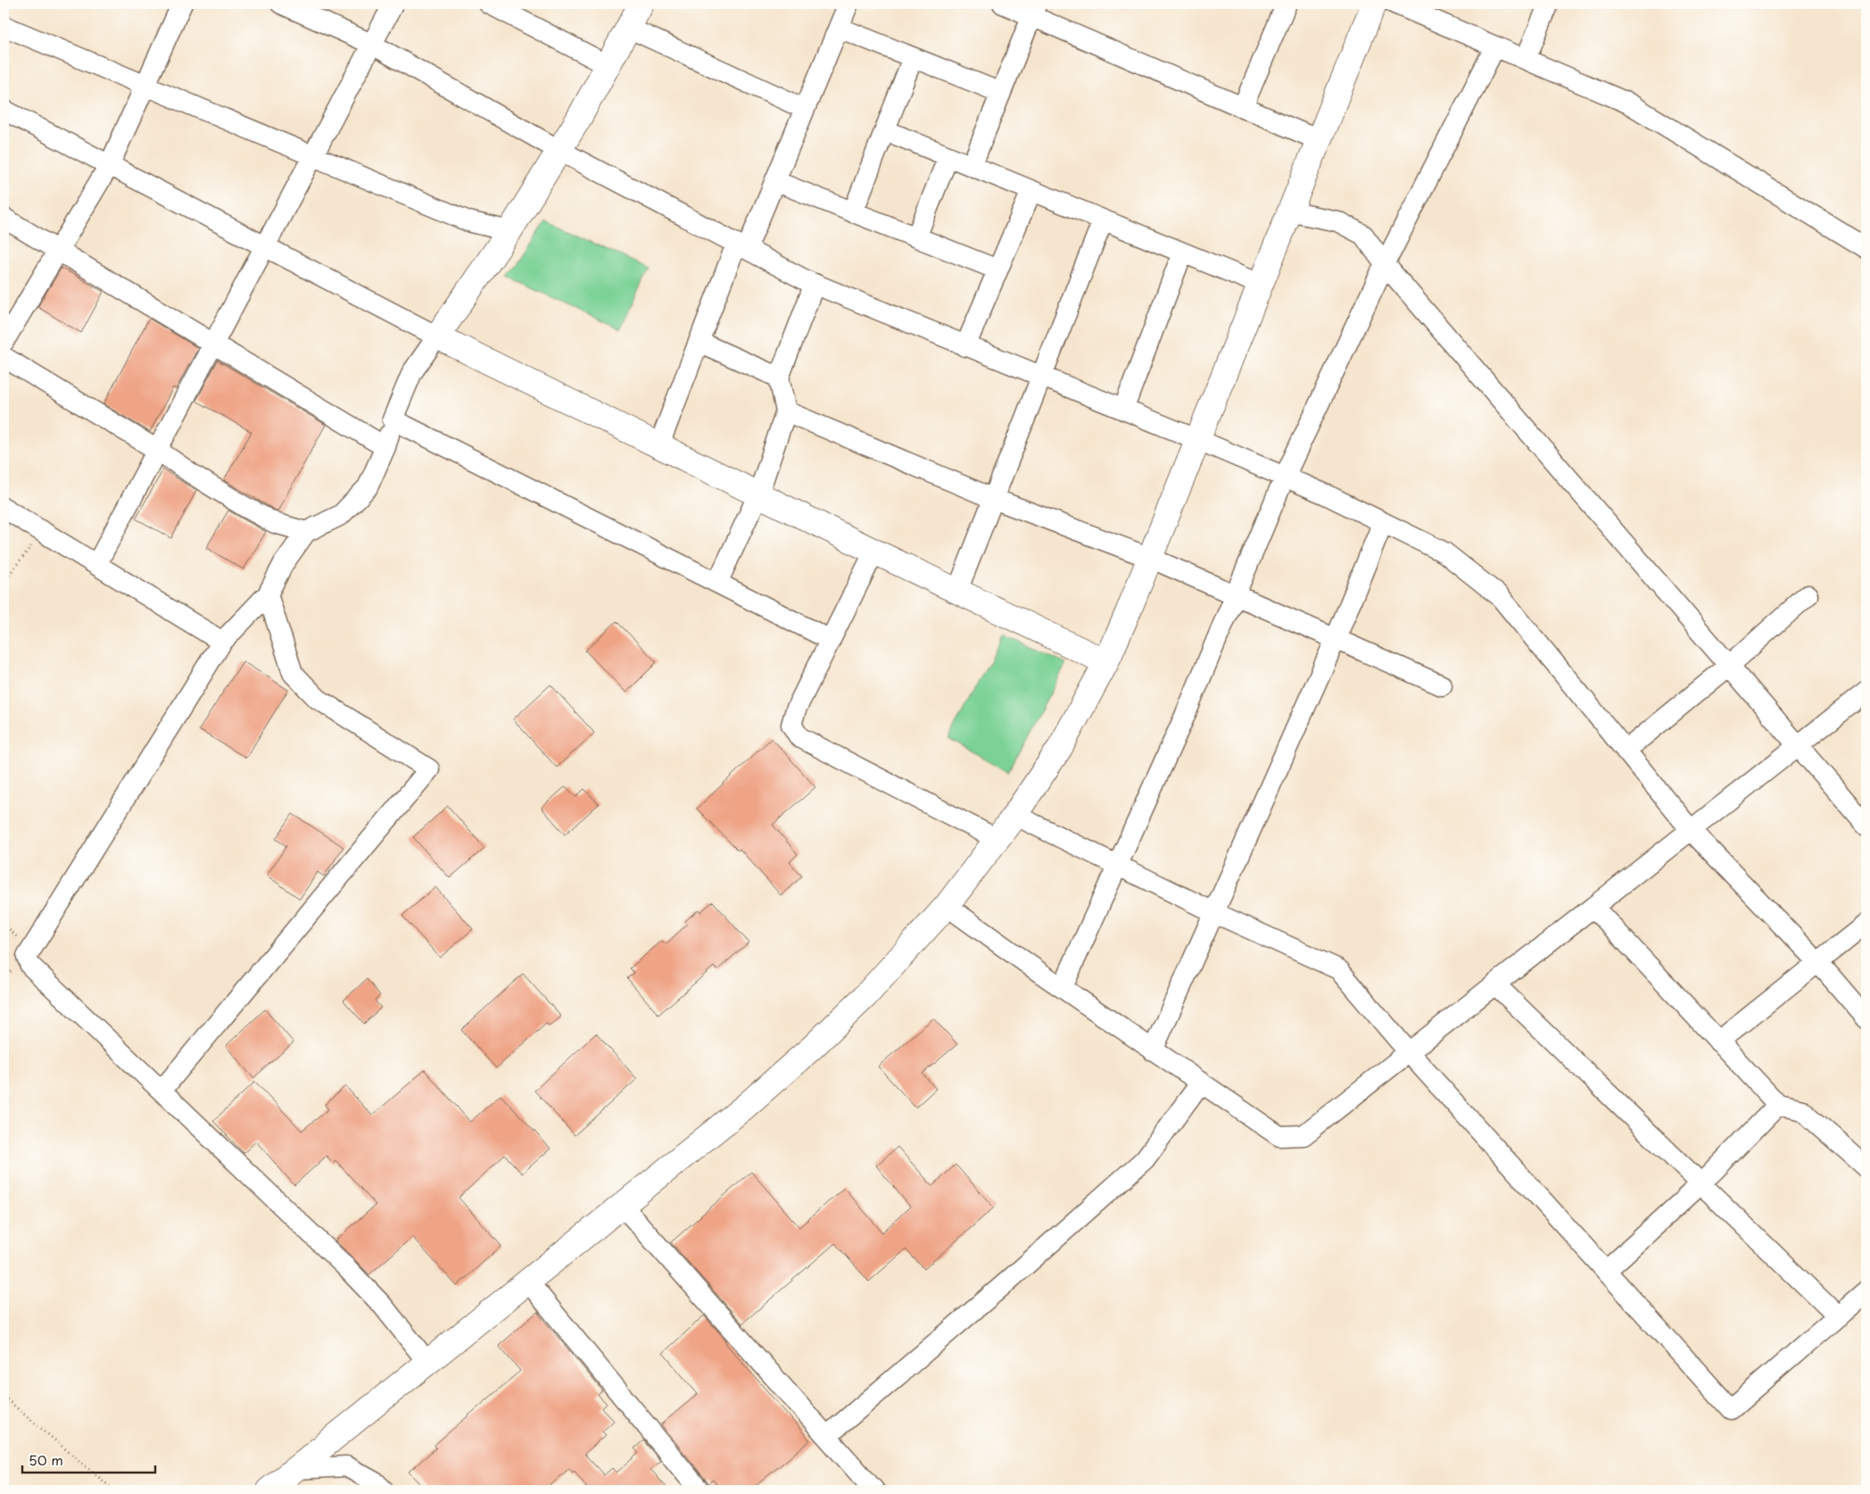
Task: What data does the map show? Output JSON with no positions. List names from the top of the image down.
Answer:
{
  "scale_bar": "50 m"
}
